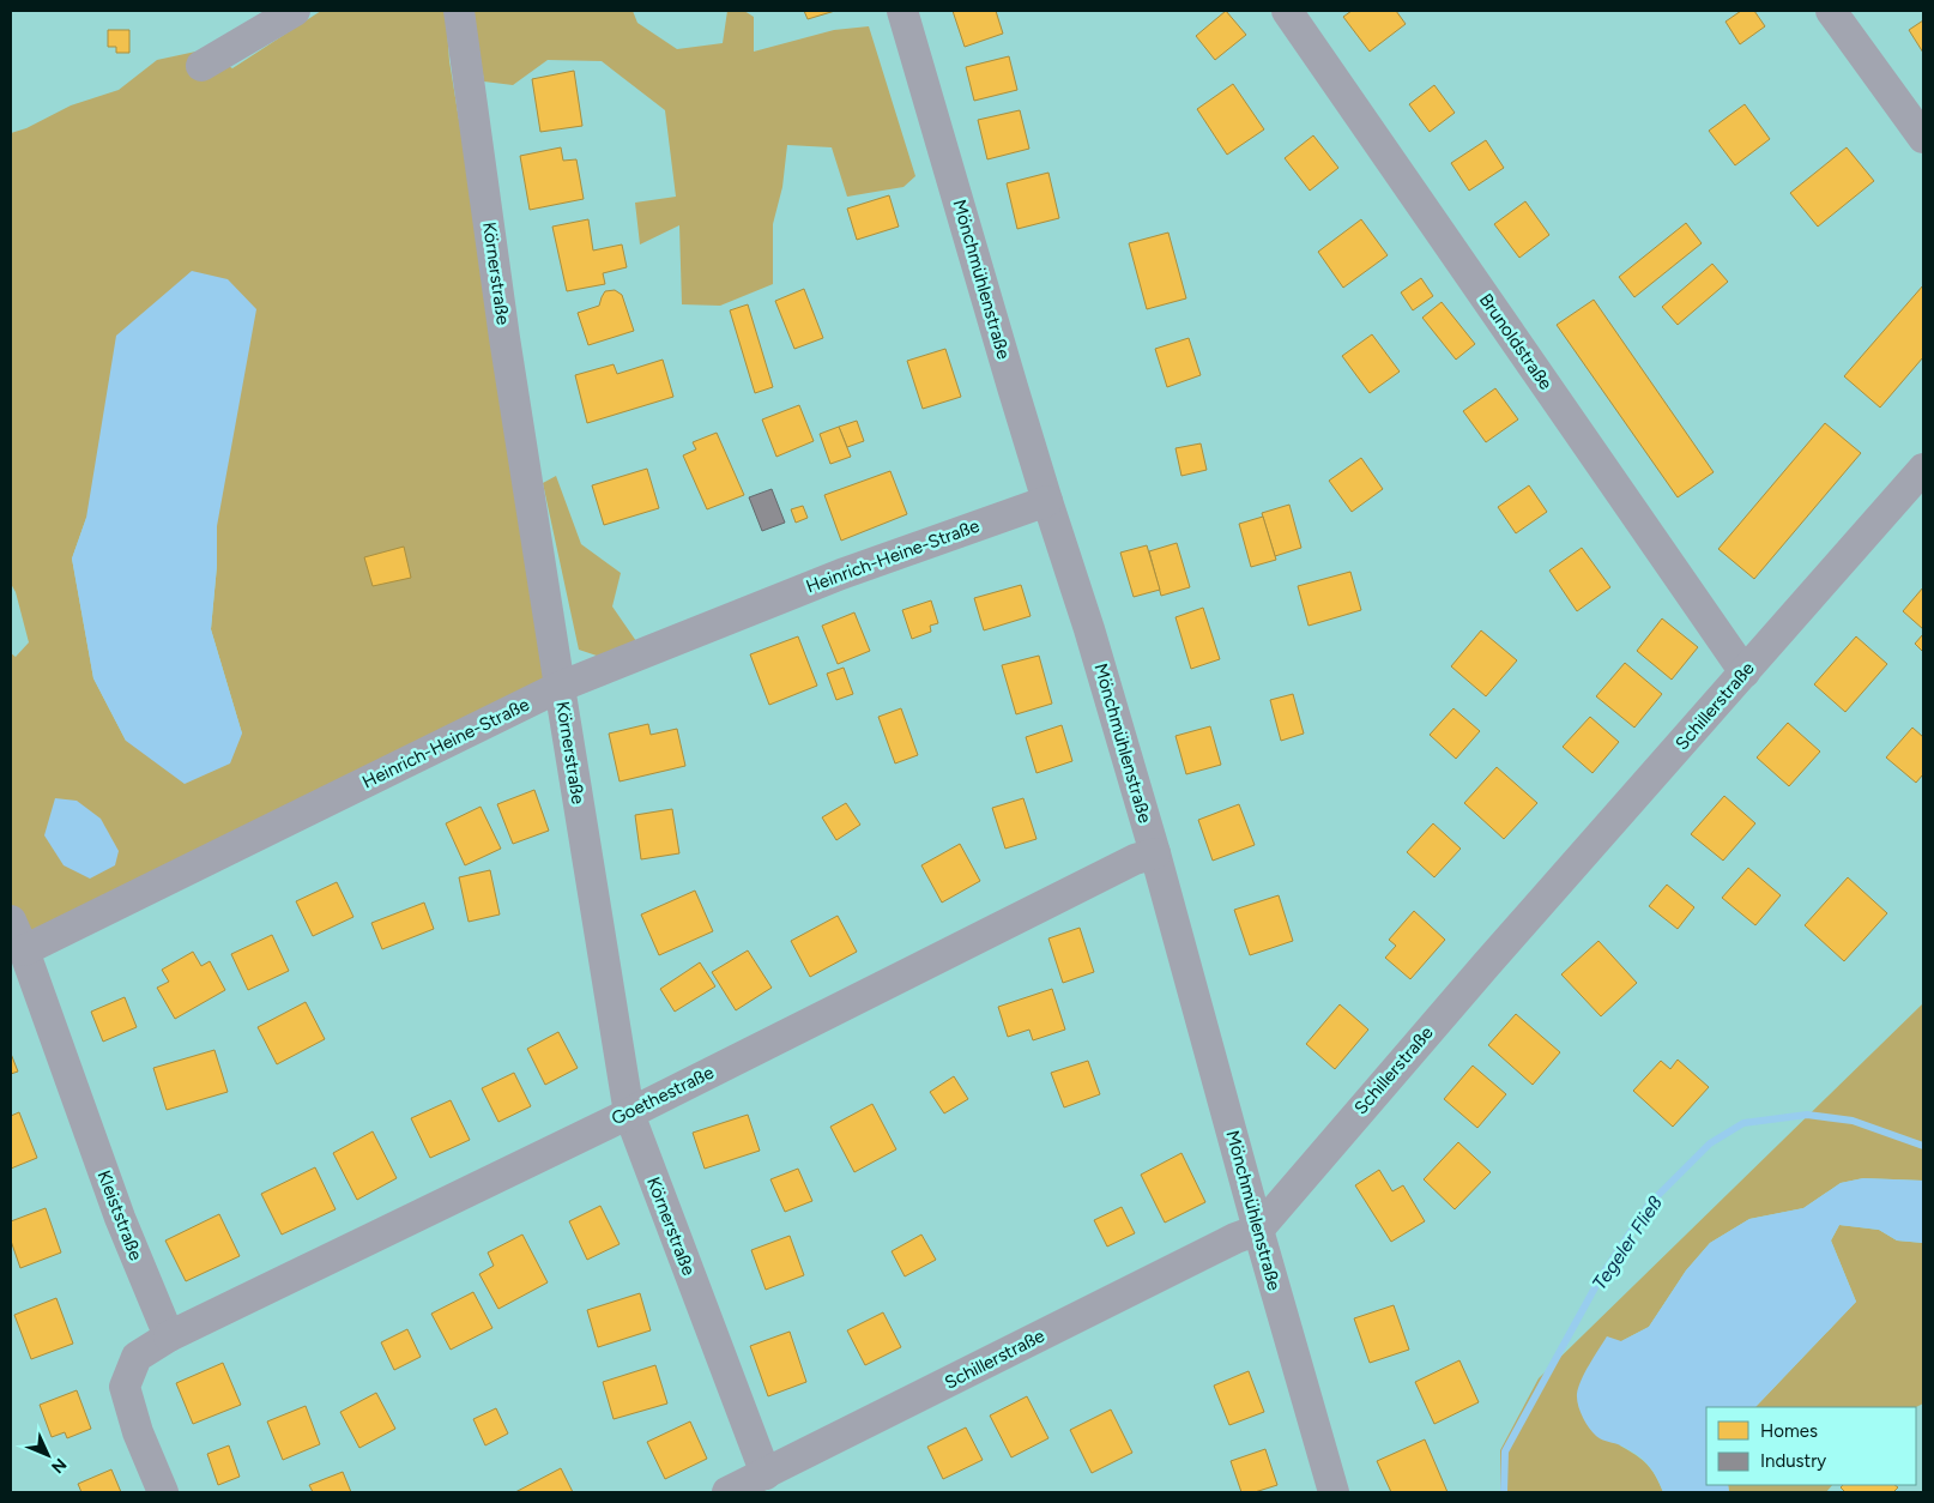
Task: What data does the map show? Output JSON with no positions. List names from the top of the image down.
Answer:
{
  "streets": {
    "street": [
      "Körnerstraße",
      "Mönchmühlenstraße",
      "Brunoldstraße",
      "Heinrich-Heine-Straße",
      "Schillerstraße",
      "Goethestraße",
      "Kleiststraße"
    ]
  },
  "crossings": [
    ["Körnerstraße", "Heinrich-Heine-Straße"],
    ["Körnerstraße", "Schillerstraße"],
    ["Körnerstraße", "Goethestraße"],
    ["Mönchmühlenstraße", "Heinrich-Heine-Straße"],
    ["Mönchmühlenstraße", "Schillerstraße"],
    ["Mönchmühlenstraße", "Goethestraße"],
    ["Brunoldstraße", "Schillerstraße"],
    ["Heinrich-Heine-Straße", "Kleiststraße"],
    ["Goethestraße", "Kleiststraße"]
  ],
  "water": ["Tegeler Fließ"],
  "legend": ["Homes", "Industry"],
  "north": "bottom right"
}
